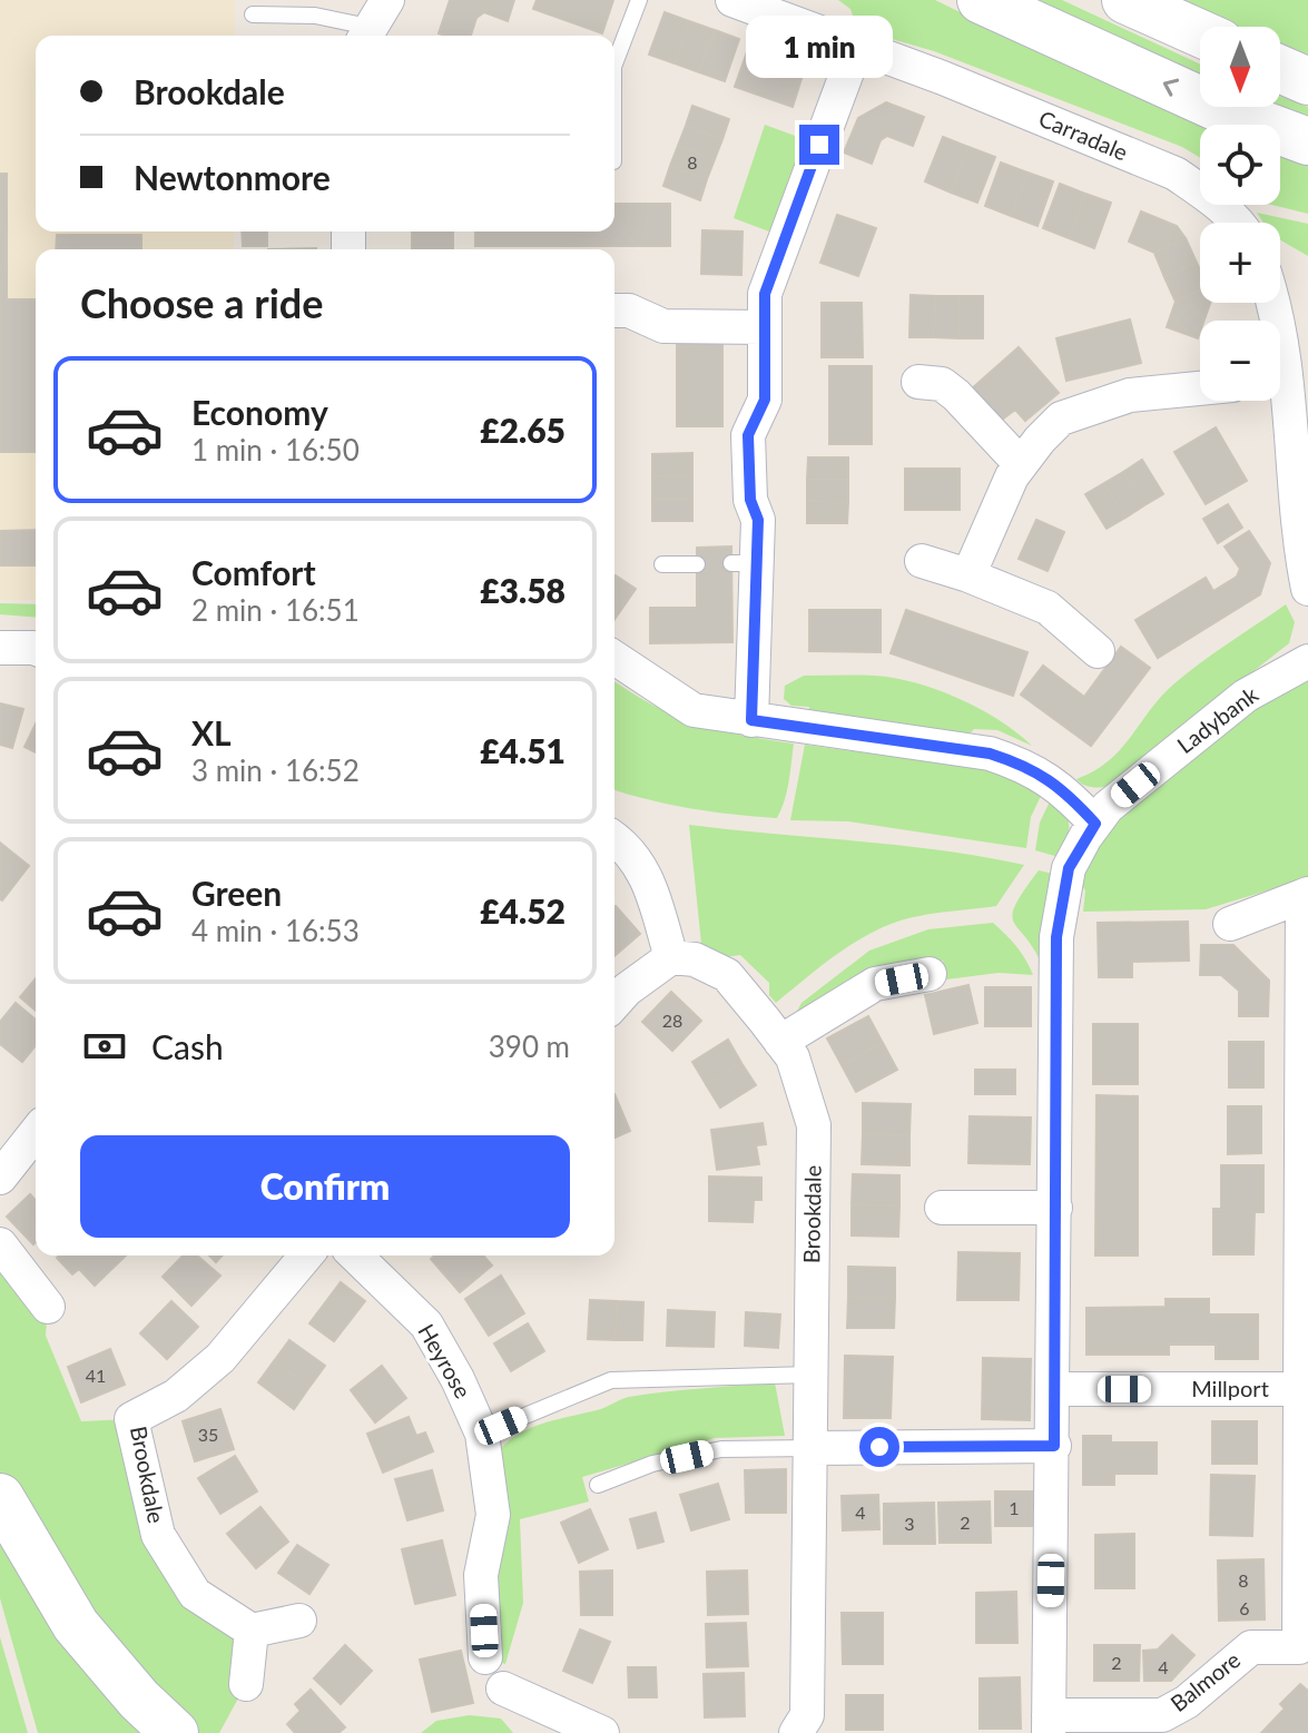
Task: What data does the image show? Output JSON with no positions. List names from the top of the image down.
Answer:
{
  "streets": {
    "street": [
      "Carradale",
      "Ladybank",
      "Brookdale",
      "Heyrose",
      "Millport",
      "Balmore"
    ]
  },
  "crossings": [
    ["Ladybank", "Millport"],
    ["Ladybank", "Balmore"],
    ["Millport", "Balmore"]
  ],
  "house_numbers": [
    "8",
    "28",
    "41",
    "35",
    "1",
    "4",
    "2",
    "3",
    "8",
    "6",
    "2",
    "4"
  ],
  "north": "bottom",
  "page": {
    "bubble": "1 min",
    "map_buttons": ["+", "−"],
    "banner": ["Brookdale", "Newtonmore"],
    "heading": "Choose a ride",
    "list": [
      {
        "name": "Economy",
        "note": "1 min · 16:50",
        "value": "£2.65"
      },
      {
        "name": "Comfort",
        "note": "2 min · 16:51",
        "value": "£3.58"
      },
      {
        "name": "XL",
        "note": "3 min · 16:52",
        "value": "£4.51"
      },
      {
        "name": "Green",
        "note": "4 min · 16:53",
        "value": "£4.52"
      }
    ],
    "pay": ["Cash", "390 m"],
    "buttons": "Confirm"
  }
}
